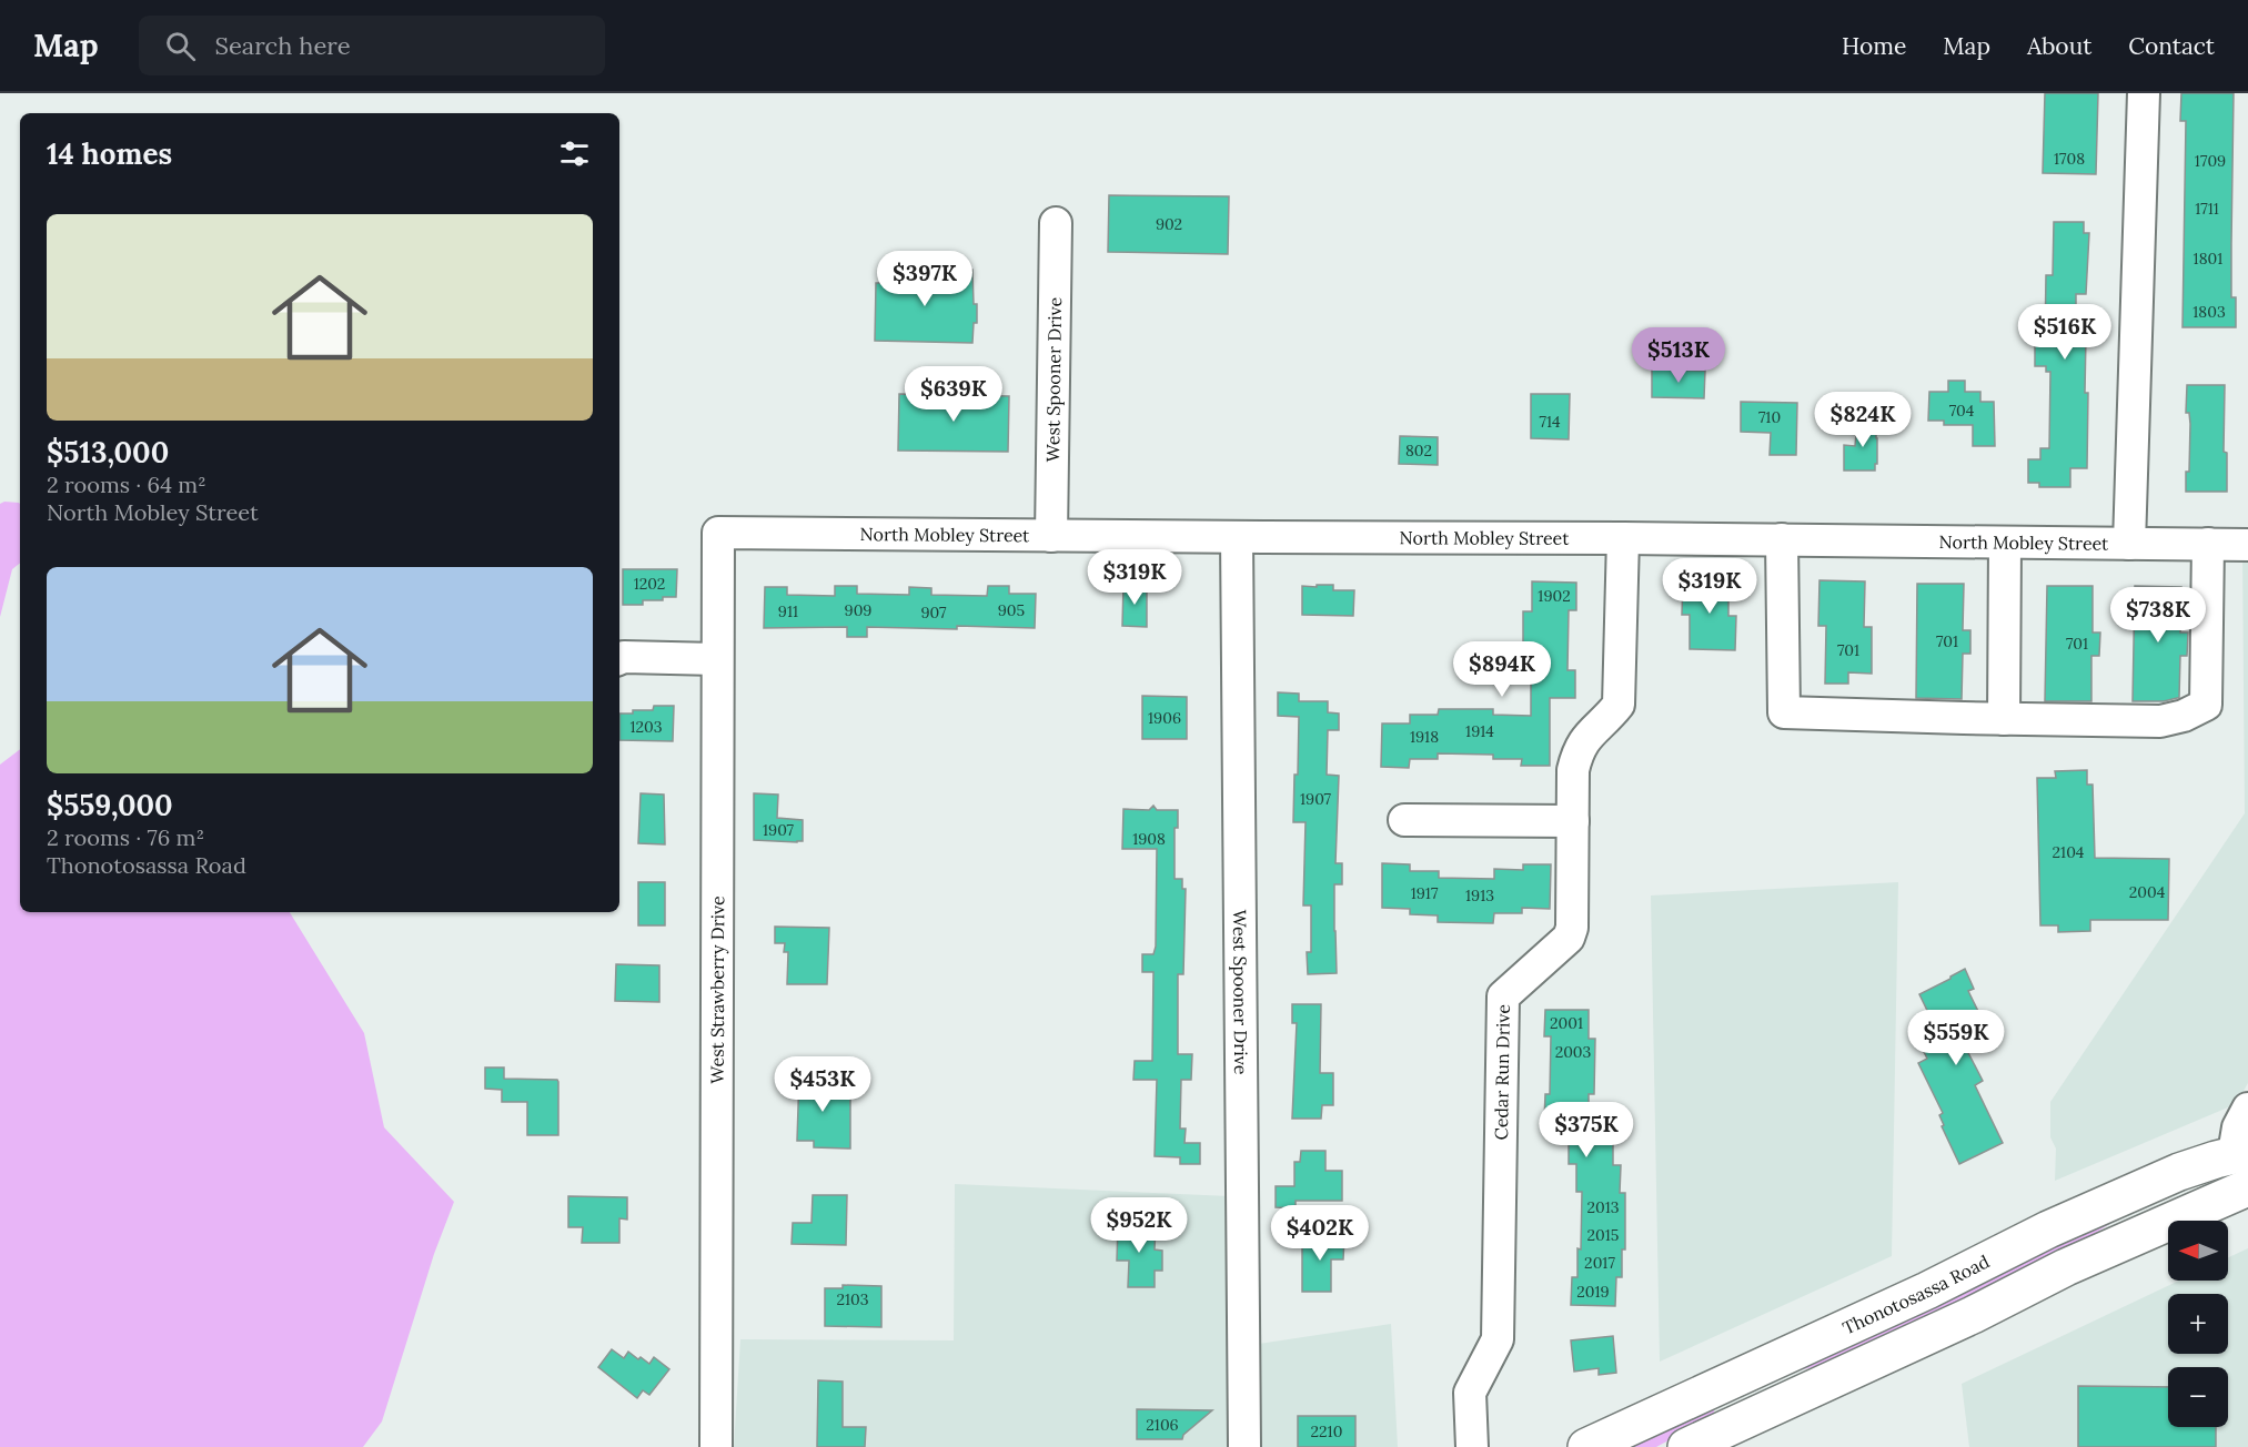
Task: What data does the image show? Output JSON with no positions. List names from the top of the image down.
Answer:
{
  "streets": {
    "main road": ["Thonotosassa Road"],
    "street": [
      "West Spooner Drive",
      "North Mobley Street",
      "West Strawberry Drive",
      "Cedar Run Drive"
    ]
  },
  "crossings": [
    ["West Spooner Drive", "North Mobley Street"],
    ["North Mobley Street", "West Strawberry Drive"],
    ["North Mobley Street", "Cedar Run Drive"]
  ],
  "house_numbers": [
    "1708",
    "1709",
    "1711",
    "902",
    "1801",
    "1803",
    "704",
    "710",
    "714",
    "802",
    "1202",
    "1902",
    "909",
    "905",
    "911",
    "907",
    "701",
    "701",
    "701",
    "1906",
    "1203",
    "1914",
    "1918",
    "1907",
    "1907",
    "1908",
    "2104",
    "2004",
    "1917",
    "1913",
    "2001",
    "2003",
    "2013",
    "2015",
    "2017",
    "2019",
    "2103",
    "2106",
    "2210"
  ],
  "north": "left",
  "page": {
    "header": "Map",
    "search": "Search here",
    "nav": [
      "Home",
      "Map",
      "About",
      "Contact"
    ],
    "heading": "14 homes",
    "list": [
      {
        "name": "$513,000",
        "note": "2 rooms · 64 m² · North Mobley Street"
      },
      {
        "name": "$559,000",
        "note": "2 rooms · 76 m² · Thonotosassa Road"
      }
    ],
    "price": [
      "$397K",
      "$516K",
      "$513K",
      "$639K",
      "$824K",
      "$319K",
      "$319K",
      "$738K",
      "$894K",
      "$559K",
      "$453K",
      "$375K",
      "$952K",
      "$402K"
    ],
    "map_buttons": ["+", "−"]
  }
}
